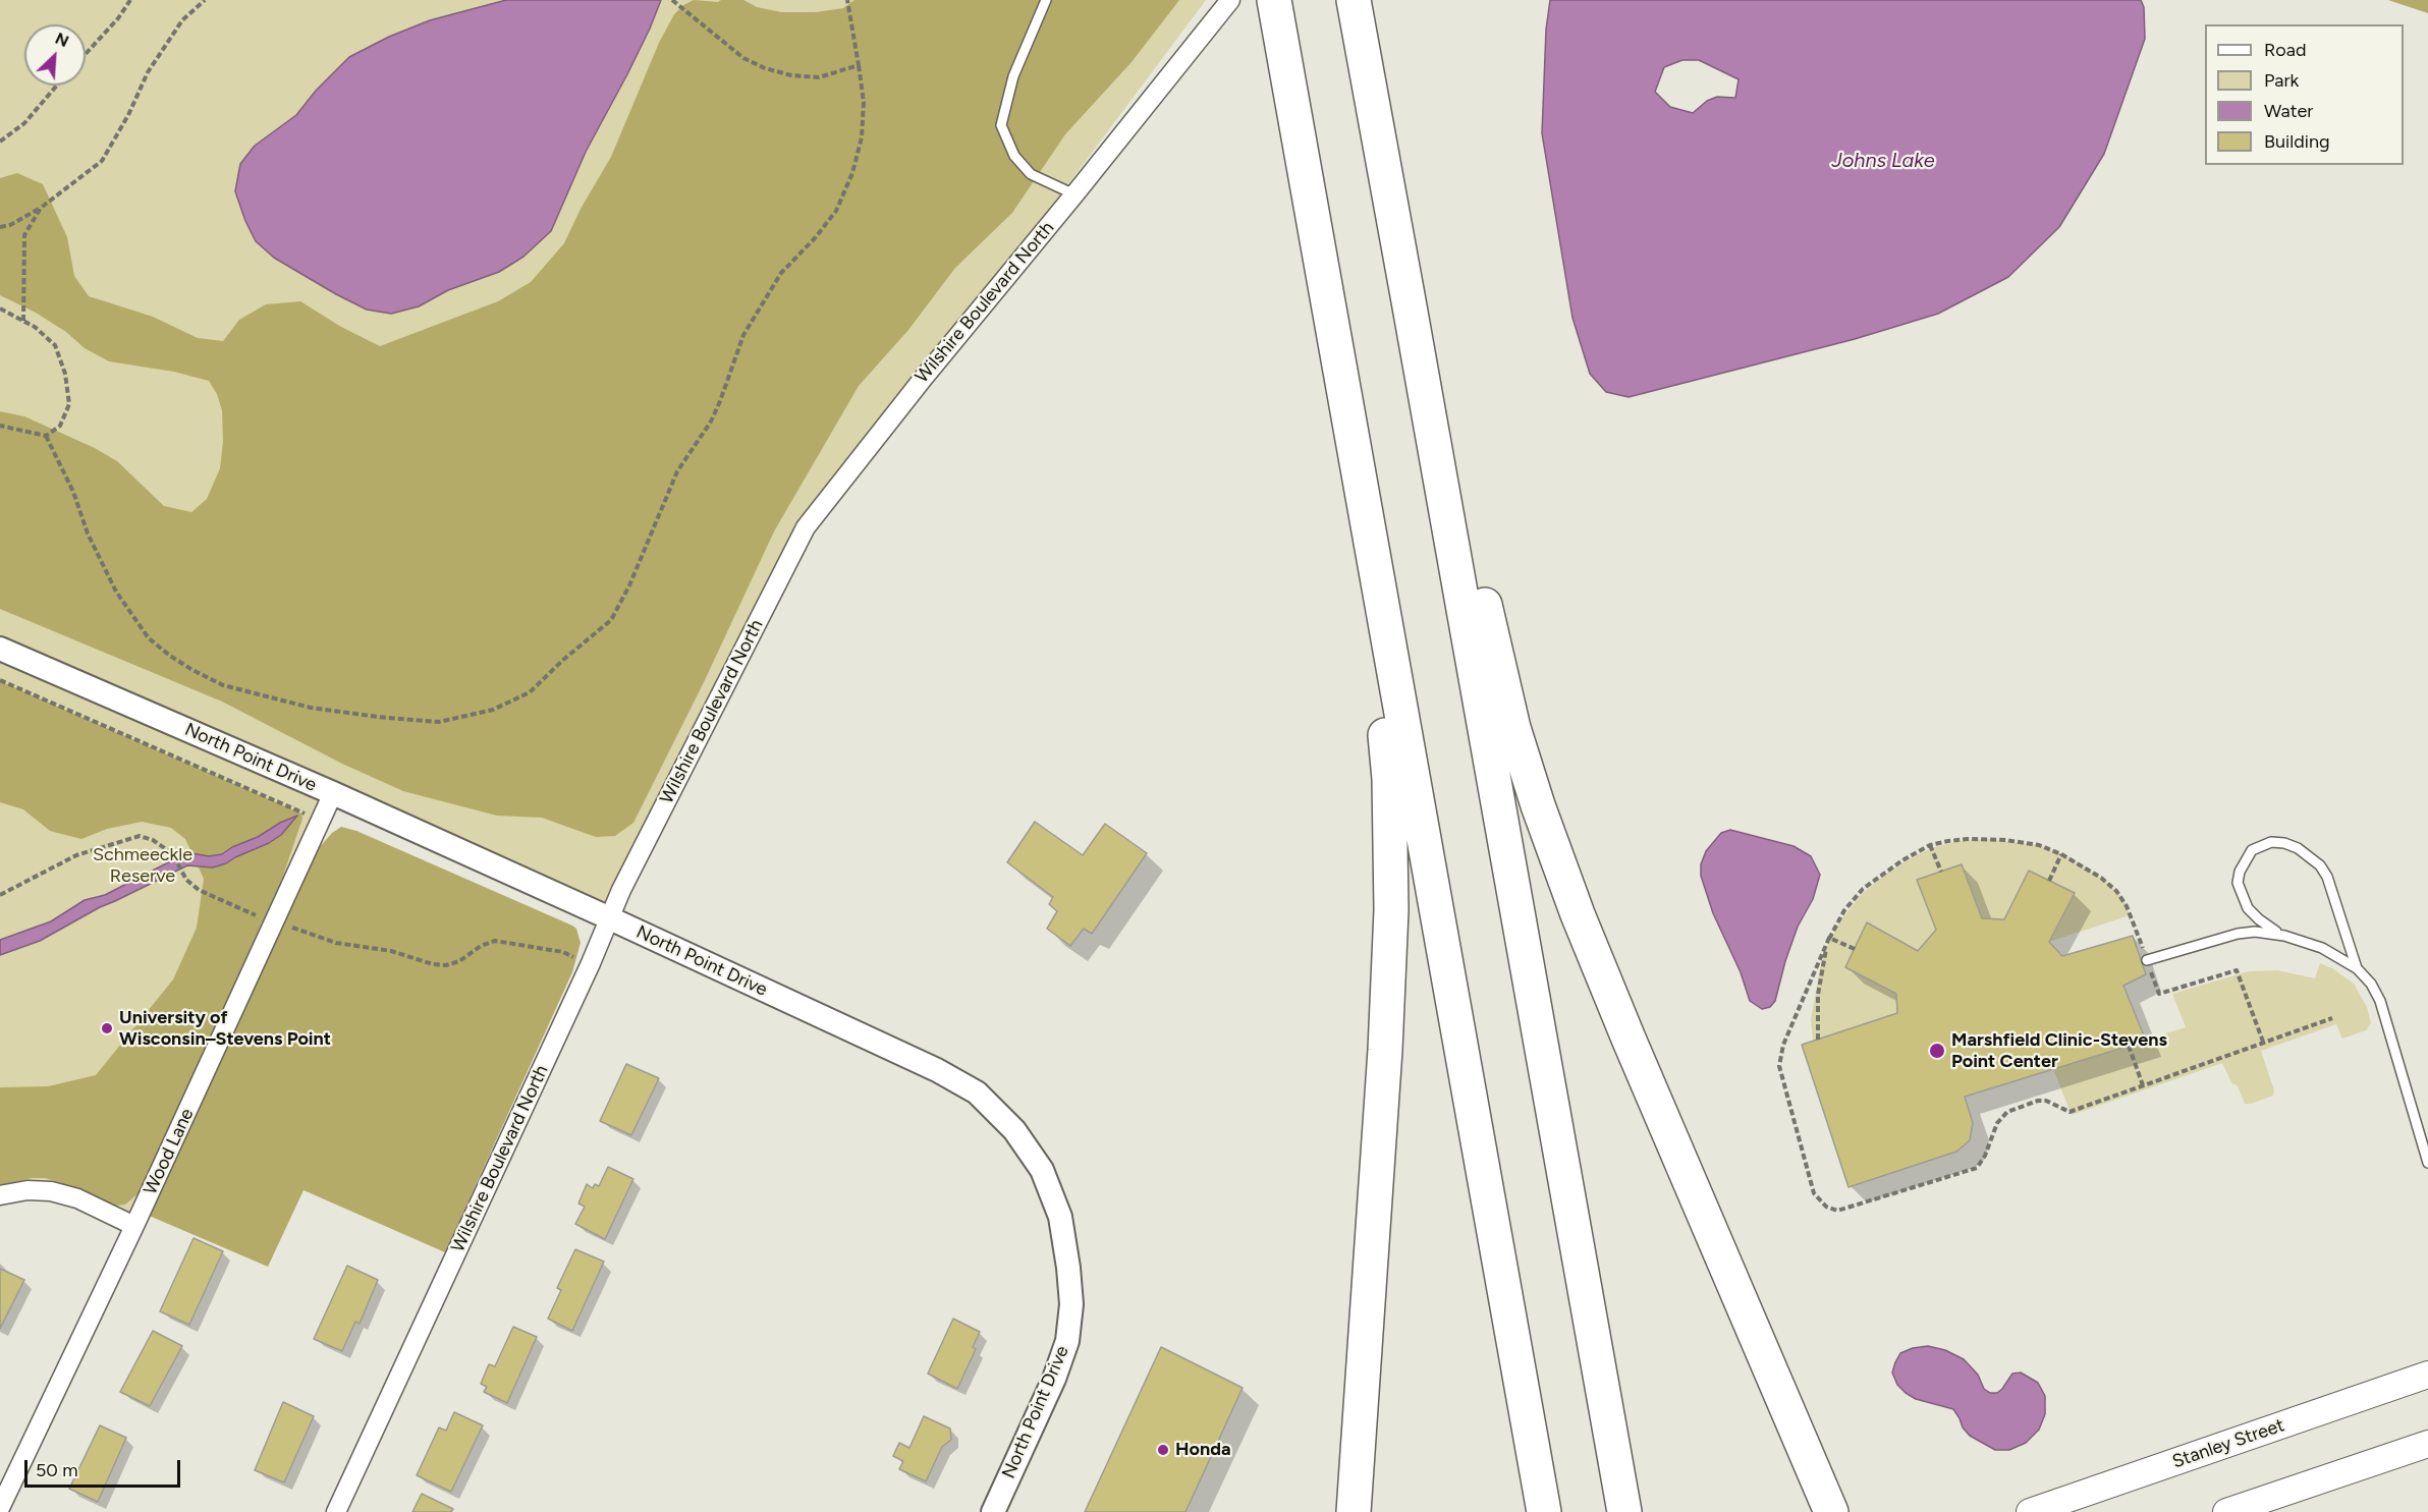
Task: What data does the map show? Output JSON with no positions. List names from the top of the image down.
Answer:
{
  "streets": {
    "main road": ["Stanley Street"],
    "street": ["Wilshire Boulevard North", "North Point Drive", "Wood Lane"]
  },
  "crossings": [
    ["Wilshire Boulevard North", "North Point Drive"],
    ["North Point Drive", "Wood Lane"]
  ],
  "water": ["Johns Lake"],
  "parks": ["Schmeeckle Reserve"],
  "places": ["University of Wisconsin–Stevens Point", "Marshfield Clinic-Stevens Point Center", "Honda"],
  "legend": [
    "Road",
    "Park",
    "Water",
    "Building"
  ],
  "scale_bar": "50 m",
  "north": "top right"
}
